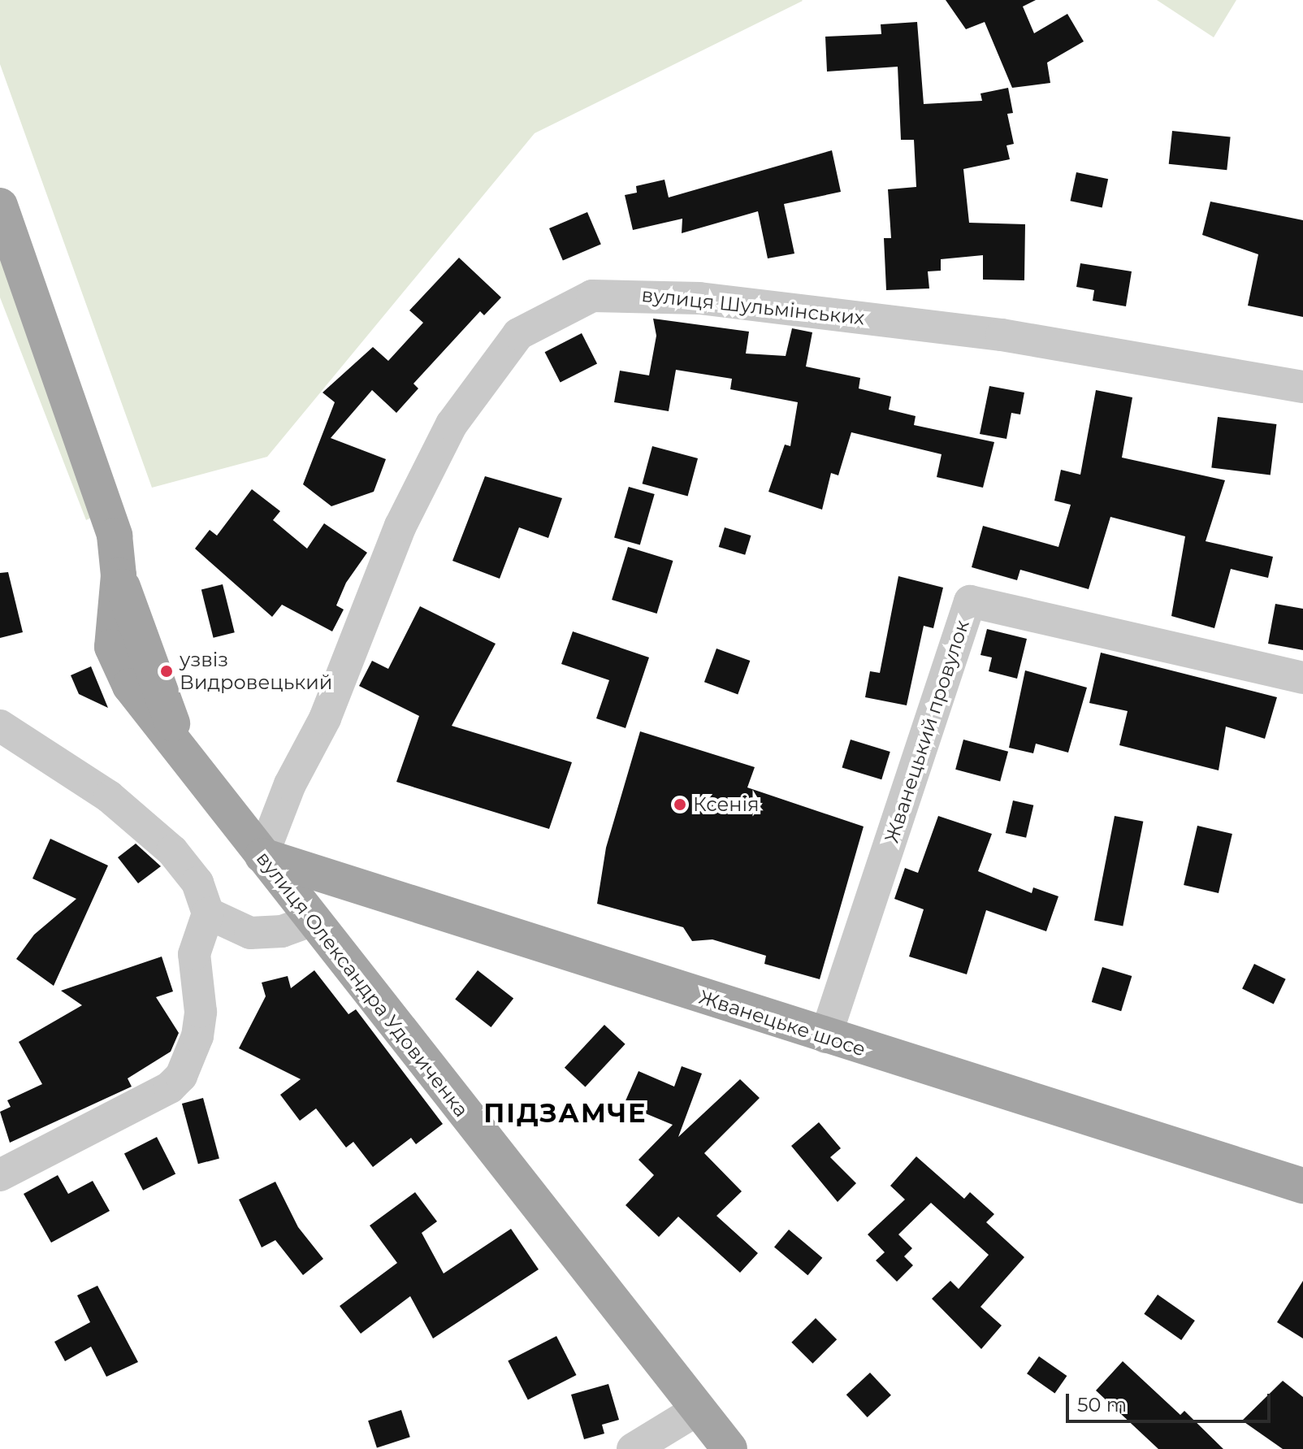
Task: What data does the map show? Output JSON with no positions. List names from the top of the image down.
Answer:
{
  "streets": {
    "main road": ["вулиця Олександра Удовиченка", "Жванецьке шосе"],
    "street": ["вулиця Шульмінських", "Жванецький провулок"]
  },
  "crossings": [
    ["вулиця Шульмінських", "вулиця Олександра Удовиченка"],
    ["вулиця Шульмінських", "Жванецьке шосе"],
    ["Жванецький провулок", "Жванецьке шосе"],
    ["вулиця Олександра Удовиченка", "Жванецьке шосе"]
  ],
  "districts": ["ПІДЗАМЧЕ"],
  "places": ["узвіз Видровецький", "Ксенія"],
  "scale_bar": "50 m"
}
